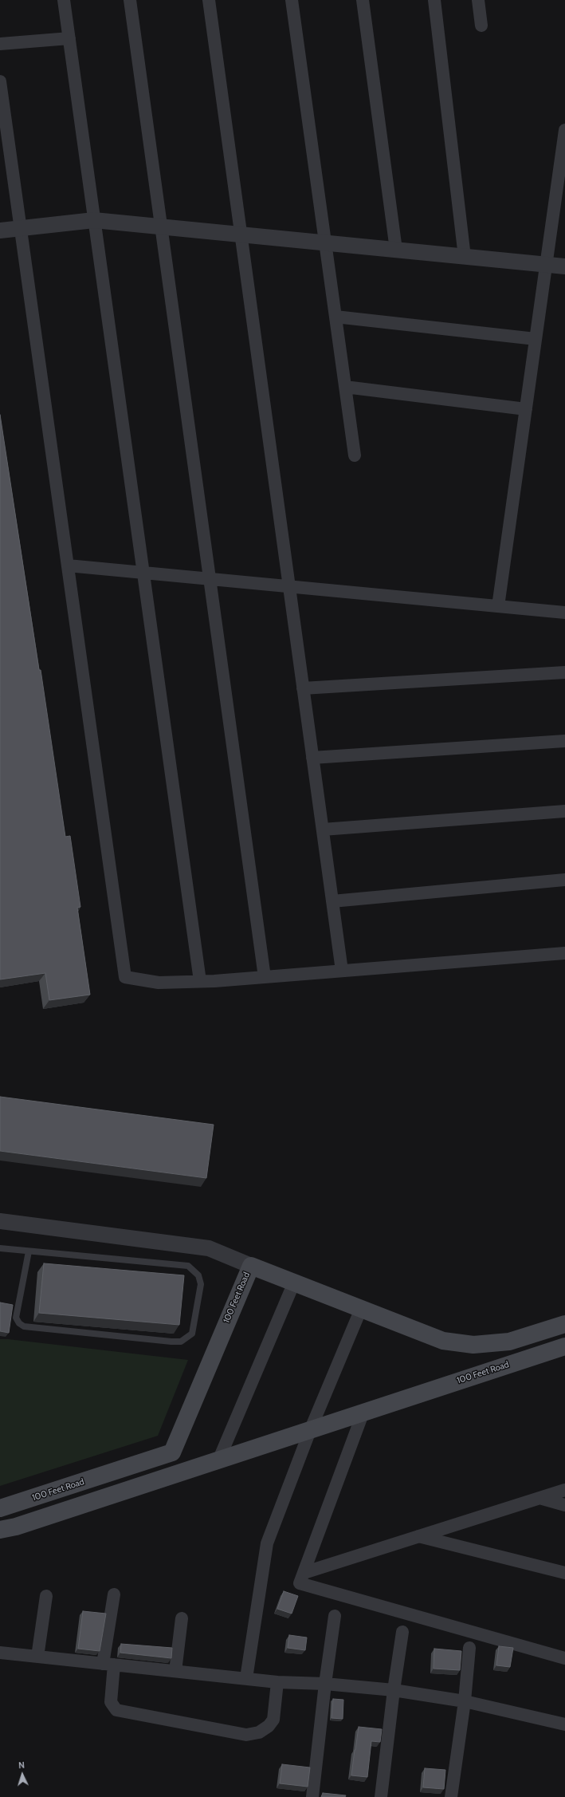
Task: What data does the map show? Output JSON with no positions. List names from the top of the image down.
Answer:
{
  "streets": {
    "main road": ["100 Feet Road"]
  },
  "north": "top"
}
